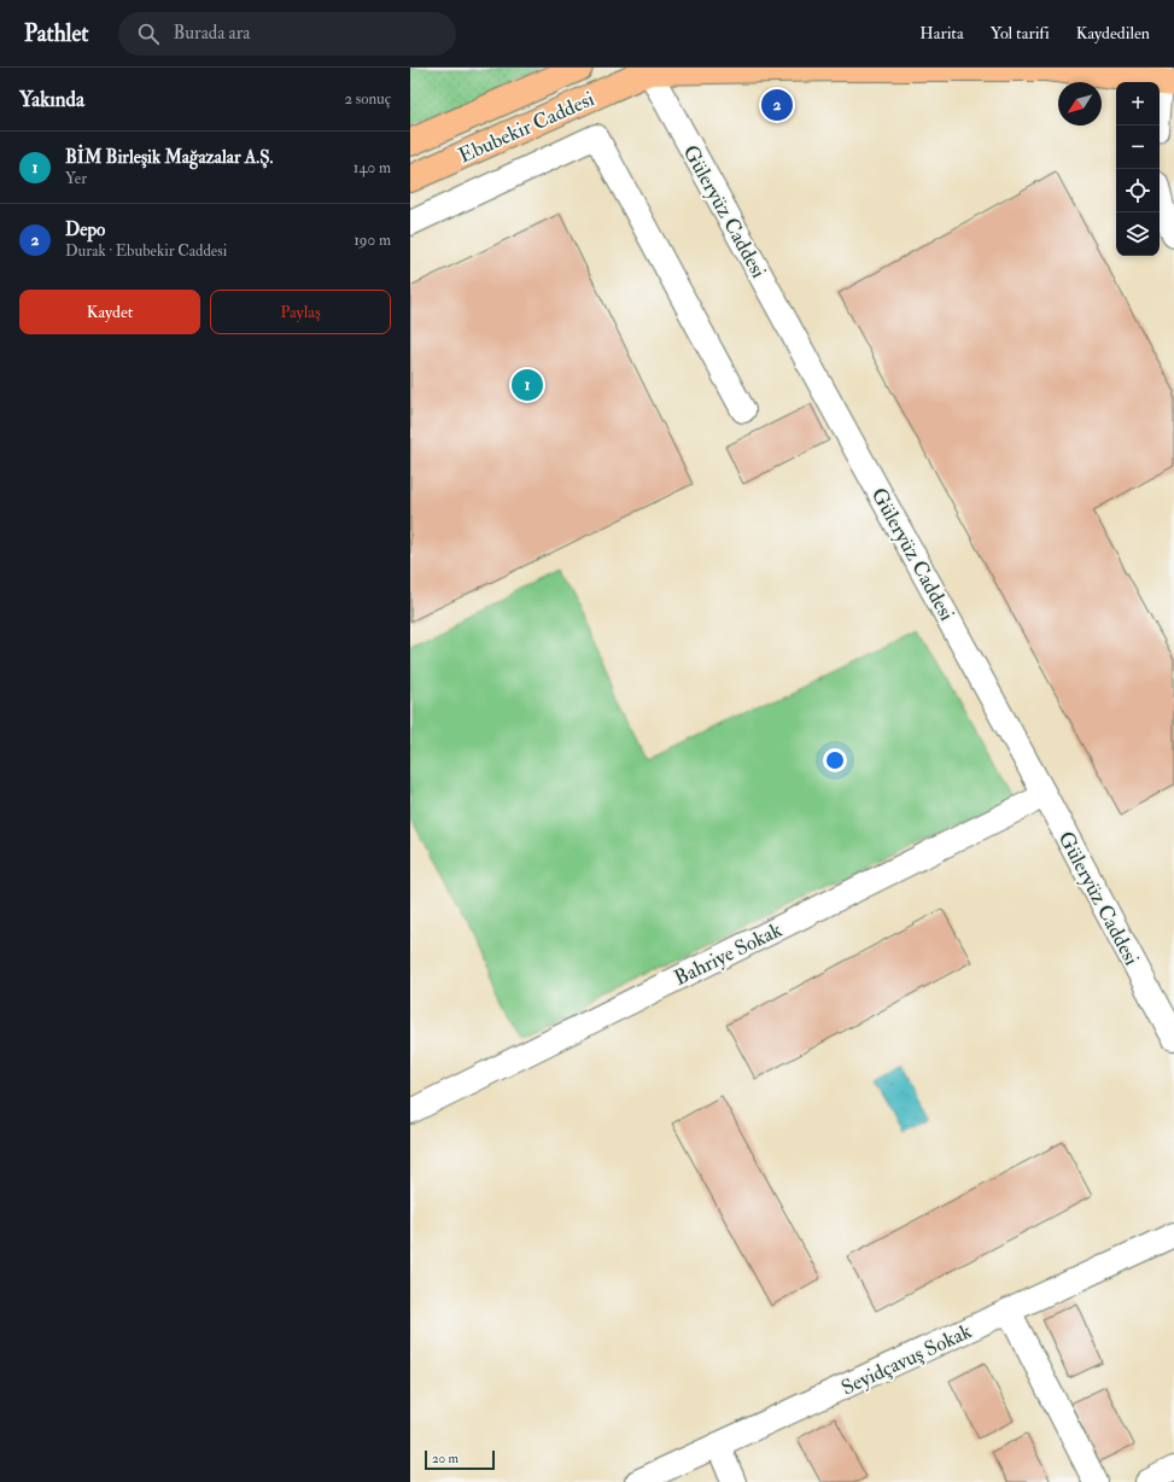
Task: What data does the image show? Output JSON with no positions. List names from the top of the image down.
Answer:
{
  "streets": {
    "main road": ["Ebubekir Caddesi"],
    "street": ["Güleryüz Caddesi", "Bahriye Sokak", "Seyidçavuş Sokak"]
  },
  "crossings": [
    ["Ebubekir Caddesi", "Güleryüz Caddesi"],
    ["Güleryüz Caddesi", "Bahriye Sokak"]
  ],
  "scale_bar": "20 m",
  "north": "bottom left",
  "page": {
    "header": "Pathlet",
    "search": "Burada ara",
    "nav": ["Harita", "Yol tarifi", "Kaydedilen"],
    "heading": ["Yakında", "2 sonuç"],
    "map_buttons": ["+", "−"],
    "pins": ["2", "1"],
    "list": [
      {
        "mark": "1",
        "name": "BİM Birleşik Mağazalar A.Ş.",
        "note": "Yer",
        "value": "140 m"
      },
      {
        "mark": "2",
        "name": "Depo",
        "note": "Durak · Ebubekir Caddesi",
        "value": "190 m"
      }
    ],
    "buttons": ["Kaydet", "Paylaş"],
    "scale": "20 m"
  }
}
